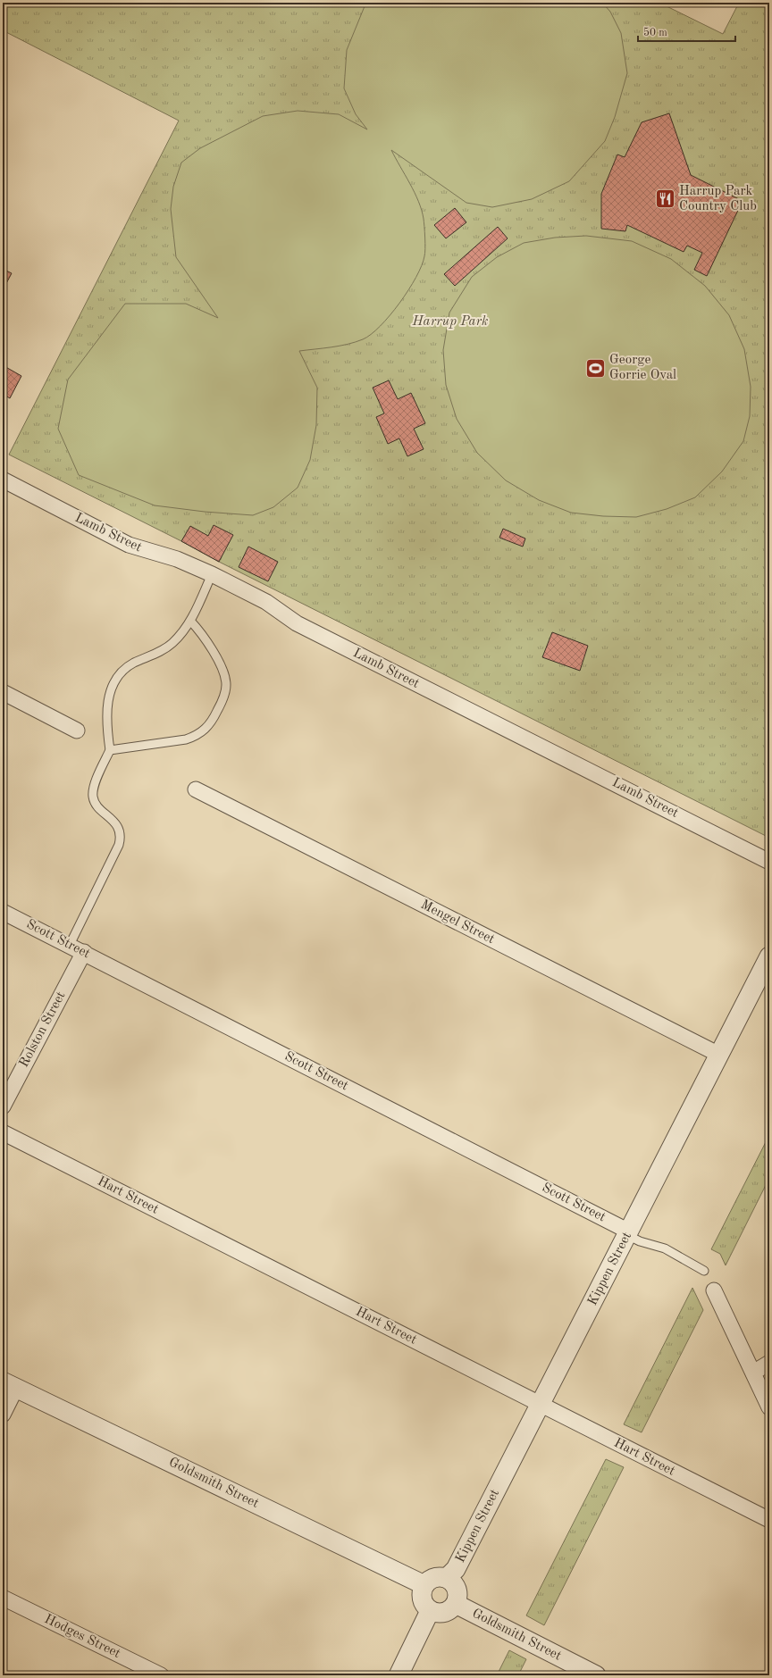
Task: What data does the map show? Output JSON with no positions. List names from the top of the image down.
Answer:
{
  "streets": {
    "street": [
      "Lamb Street",
      "Mengel Street",
      "Scott Street",
      "Rolston Street",
      "Hart Street",
      "Kippen Street",
      "Goldsmith Street",
      "Hodges Street"
    ]
  },
  "crossings": [
    ["Mengel Street", "Kippen Street"],
    ["Scott Street", "Rolston Street"],
    ["Scott Street", "Kippen Street"],
    ["Hart Street", "Kippen Street"],
    ["Kippen Street", "Goldsmith Street"]
  ],
  "parks": ["Harrup Park"],
  "places": {
    "restaurant": ["Harrup Park Country Club"],
    "sports": ["George Gorrie Oval"]
  },
  "scale_bar": "50 m"
}
